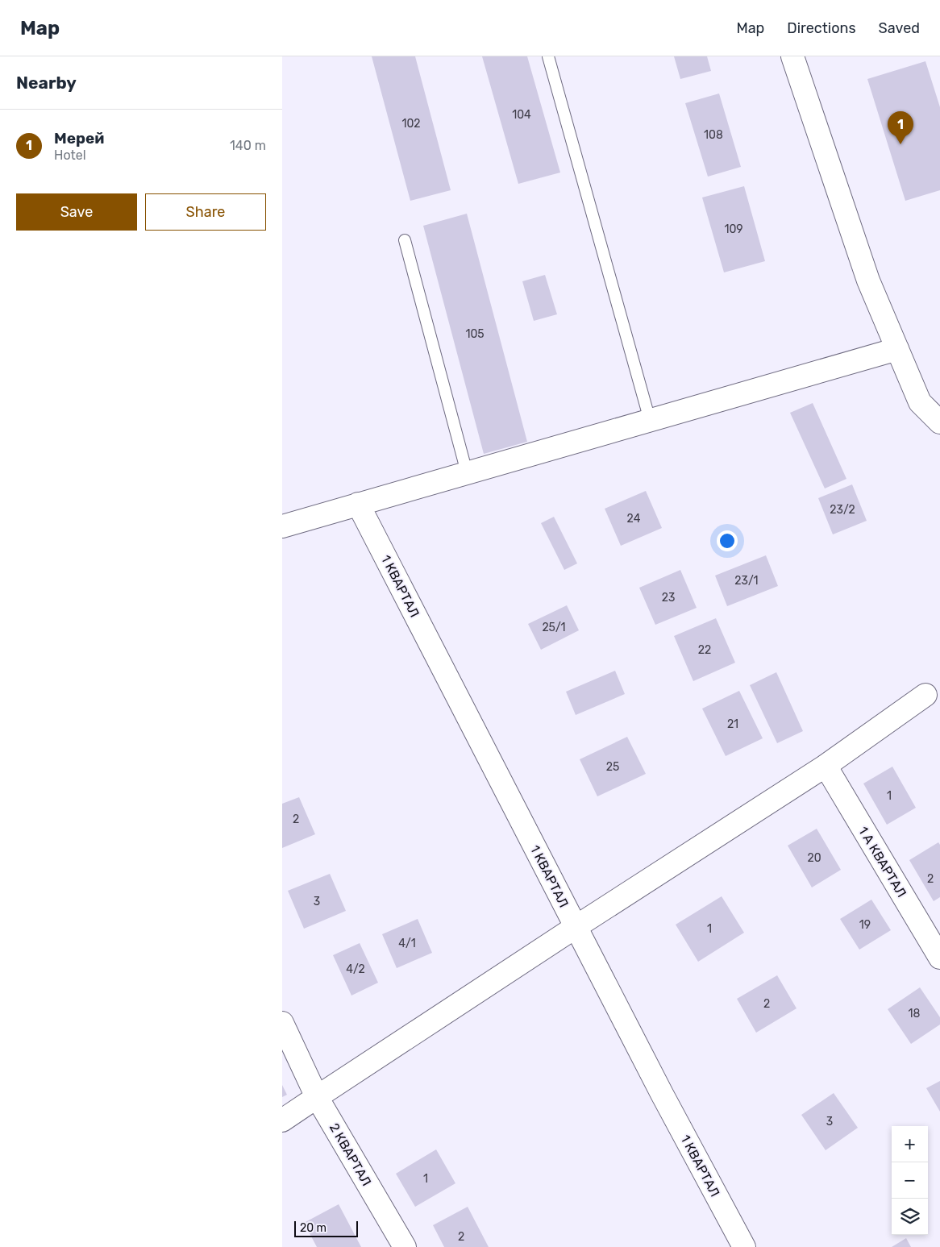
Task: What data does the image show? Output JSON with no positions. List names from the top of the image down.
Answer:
{
  "streets": {
    "street": ["1 КВАРТАЛ", "1 А КВАРТАЛ", "2 КВАРТАЛ"]
  },
  "house_numbers": [
    "104",
    "102",
    "108",
    "109",
    "105",
    "23/2",
    "24",
    "23/1",
    "23",
    "25/1",
    "22",
    "21",
    "25",
    "1",
    "2",
    "20",
    "2",
    "3",
    "19",
    "1",
    "4/1",
    "4/2",
    "2",
    "18",
    "3",
    "1",
    "2"
  ],
  "scale_bar": "20 m",
  "page": {
    "header": "Map",
    "nav": ["Map", "Directions", "Saved"],
    "heading": "Nearby",
    "list": [
      {
        "mark": "1",
        "name": "Мерей",
        "note": "Hotel",
        "value": "140 m"
      }
    ],
    "pins": "1",
    "buttons": ["Save", "Share"],
    "map_buttons": ["+", "−"],
    "scale": "20 m"
  }
}
